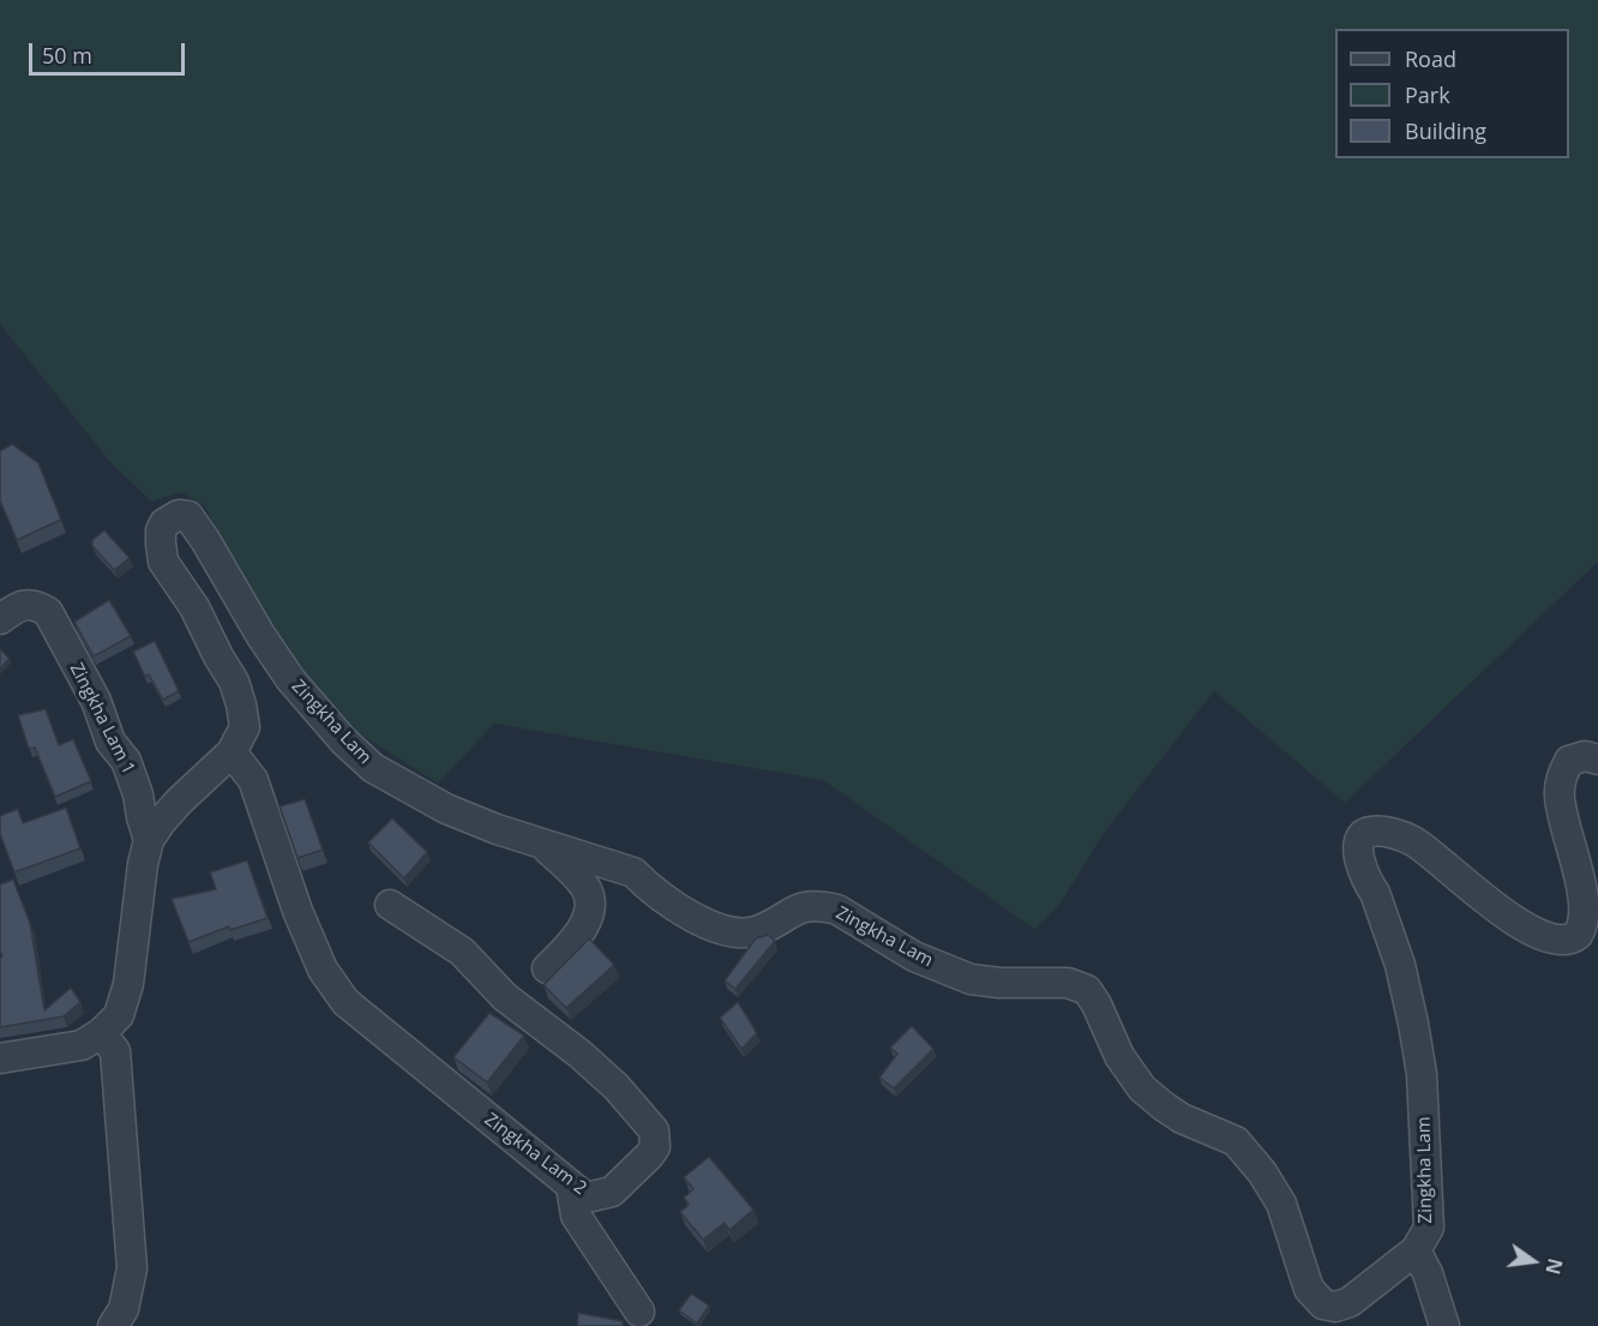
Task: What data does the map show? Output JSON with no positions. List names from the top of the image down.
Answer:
{
  "streets": {
    "street": ["Zingkha Lam 1", "Zingkha Lam", "Zingkha Lam 2"]
  },
  "crossings": [
    ["Zingkha Lam 1", "Zingkha Lam"],
    ["Zingkha Lam", "Zingkha Lam 2"]
  ],
  "legend": ["Road", "Park", "Building"],
  "scale_bar": "50 m",
  "north": "right"
}
